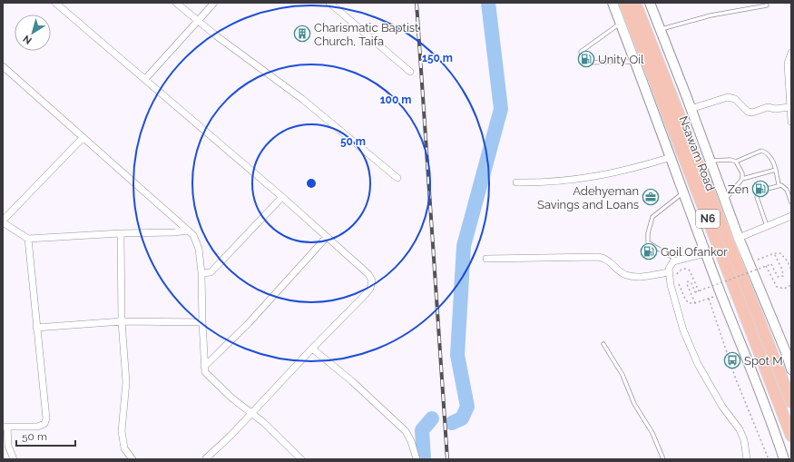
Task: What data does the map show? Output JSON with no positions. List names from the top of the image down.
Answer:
{
  "streets": {
    "highway": ["Nsawam Road", "N6"]
  },
  "places": {
    "building": ["Charismatic Baptist Church, Taifa"],
    "fuel station": ["Unity Oil", "Zen", "Goil Ofankor"],
    "office": ["Adehyeman Savings and Loans"],
    "bus stop": ["Spot M"]
  },
  "scale_bar": "50 m",
  "north": "bottom left",
  "rings": ["150 m", "100 m", "50 m"]
}
